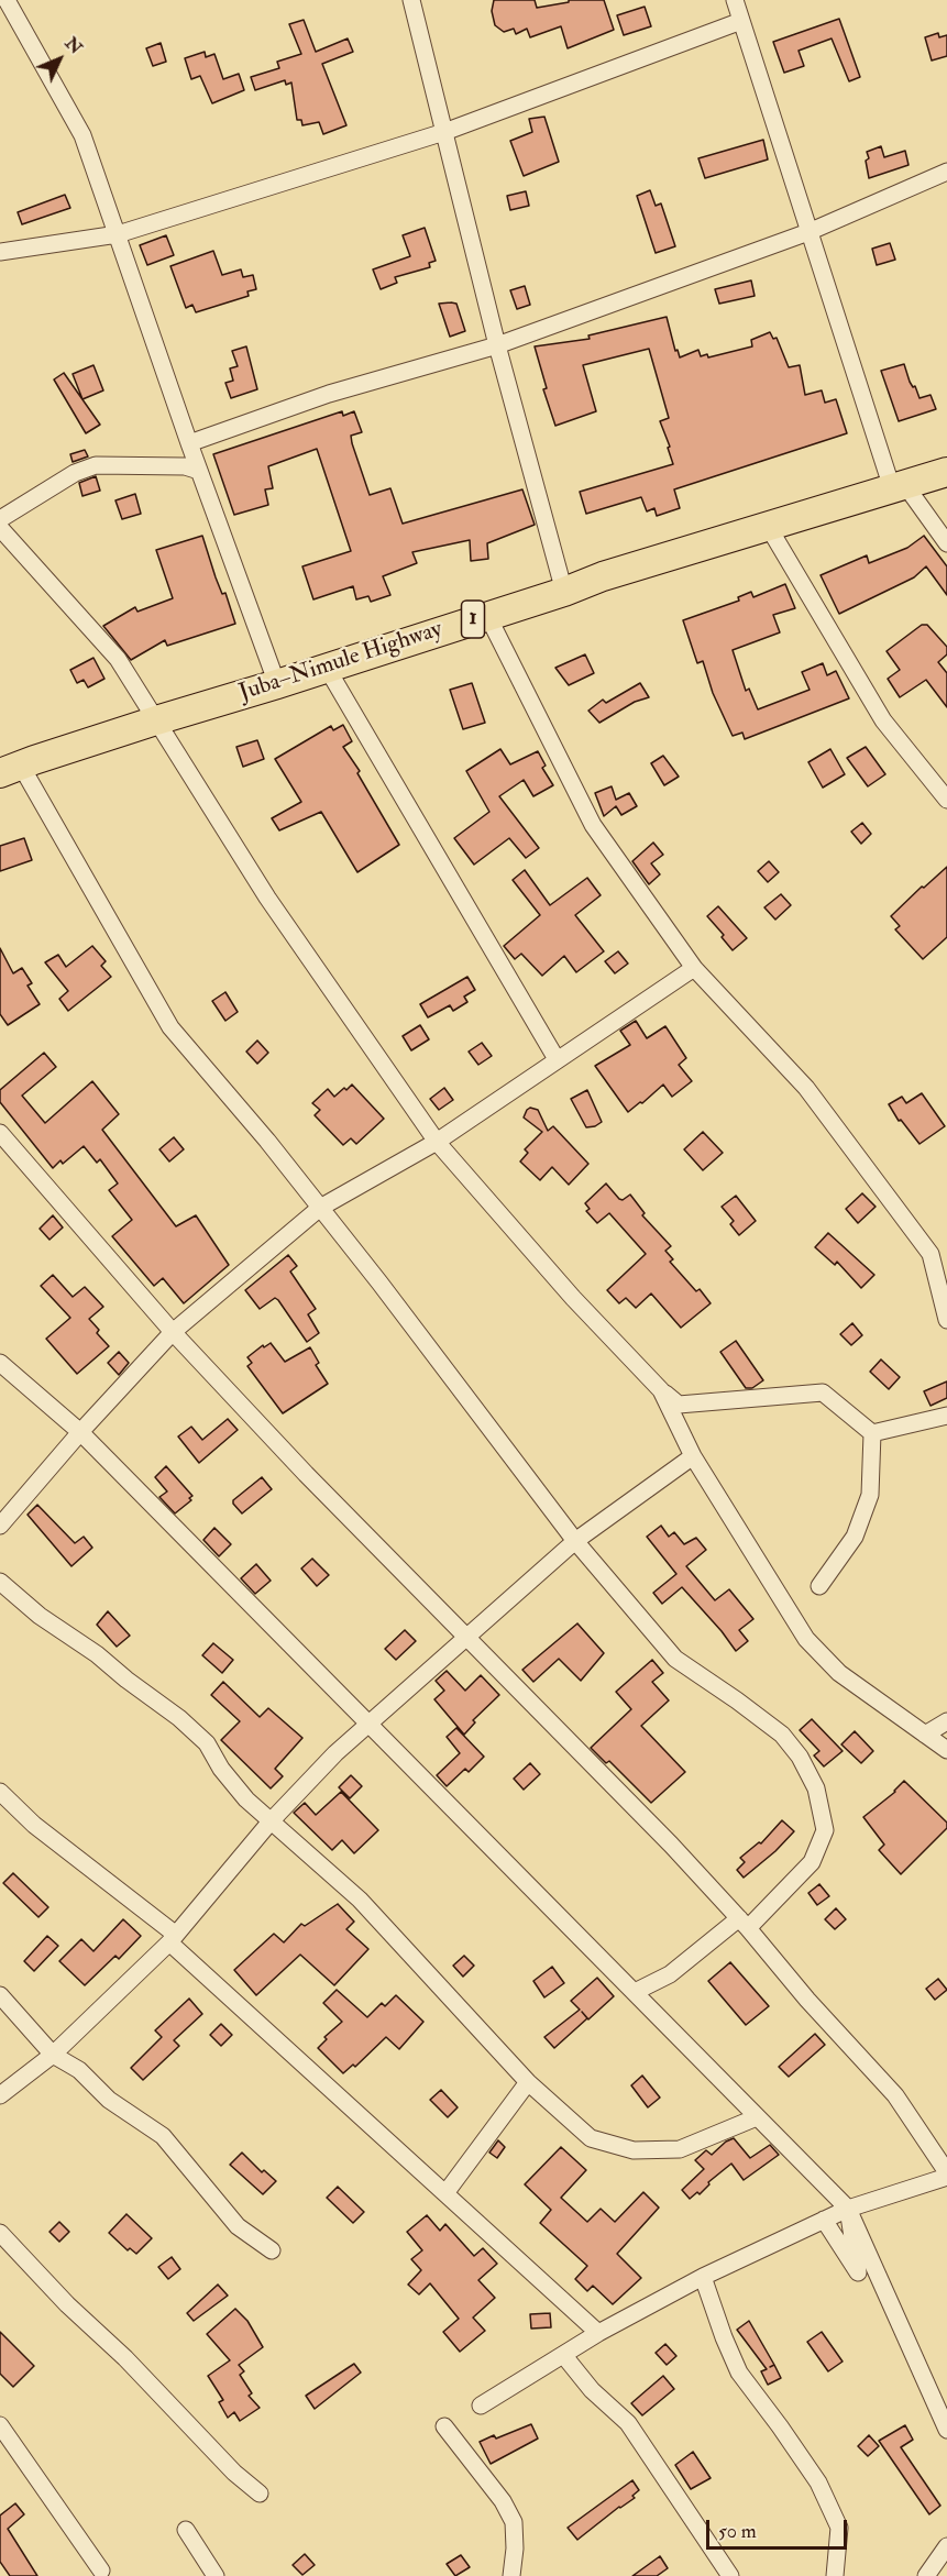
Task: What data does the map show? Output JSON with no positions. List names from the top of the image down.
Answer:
{
  "streets": {
    "main road": ["1", "Juba–Nimule Highway"]
  },
  "scale_bar": "50 m",
  "north": "top right"
}
